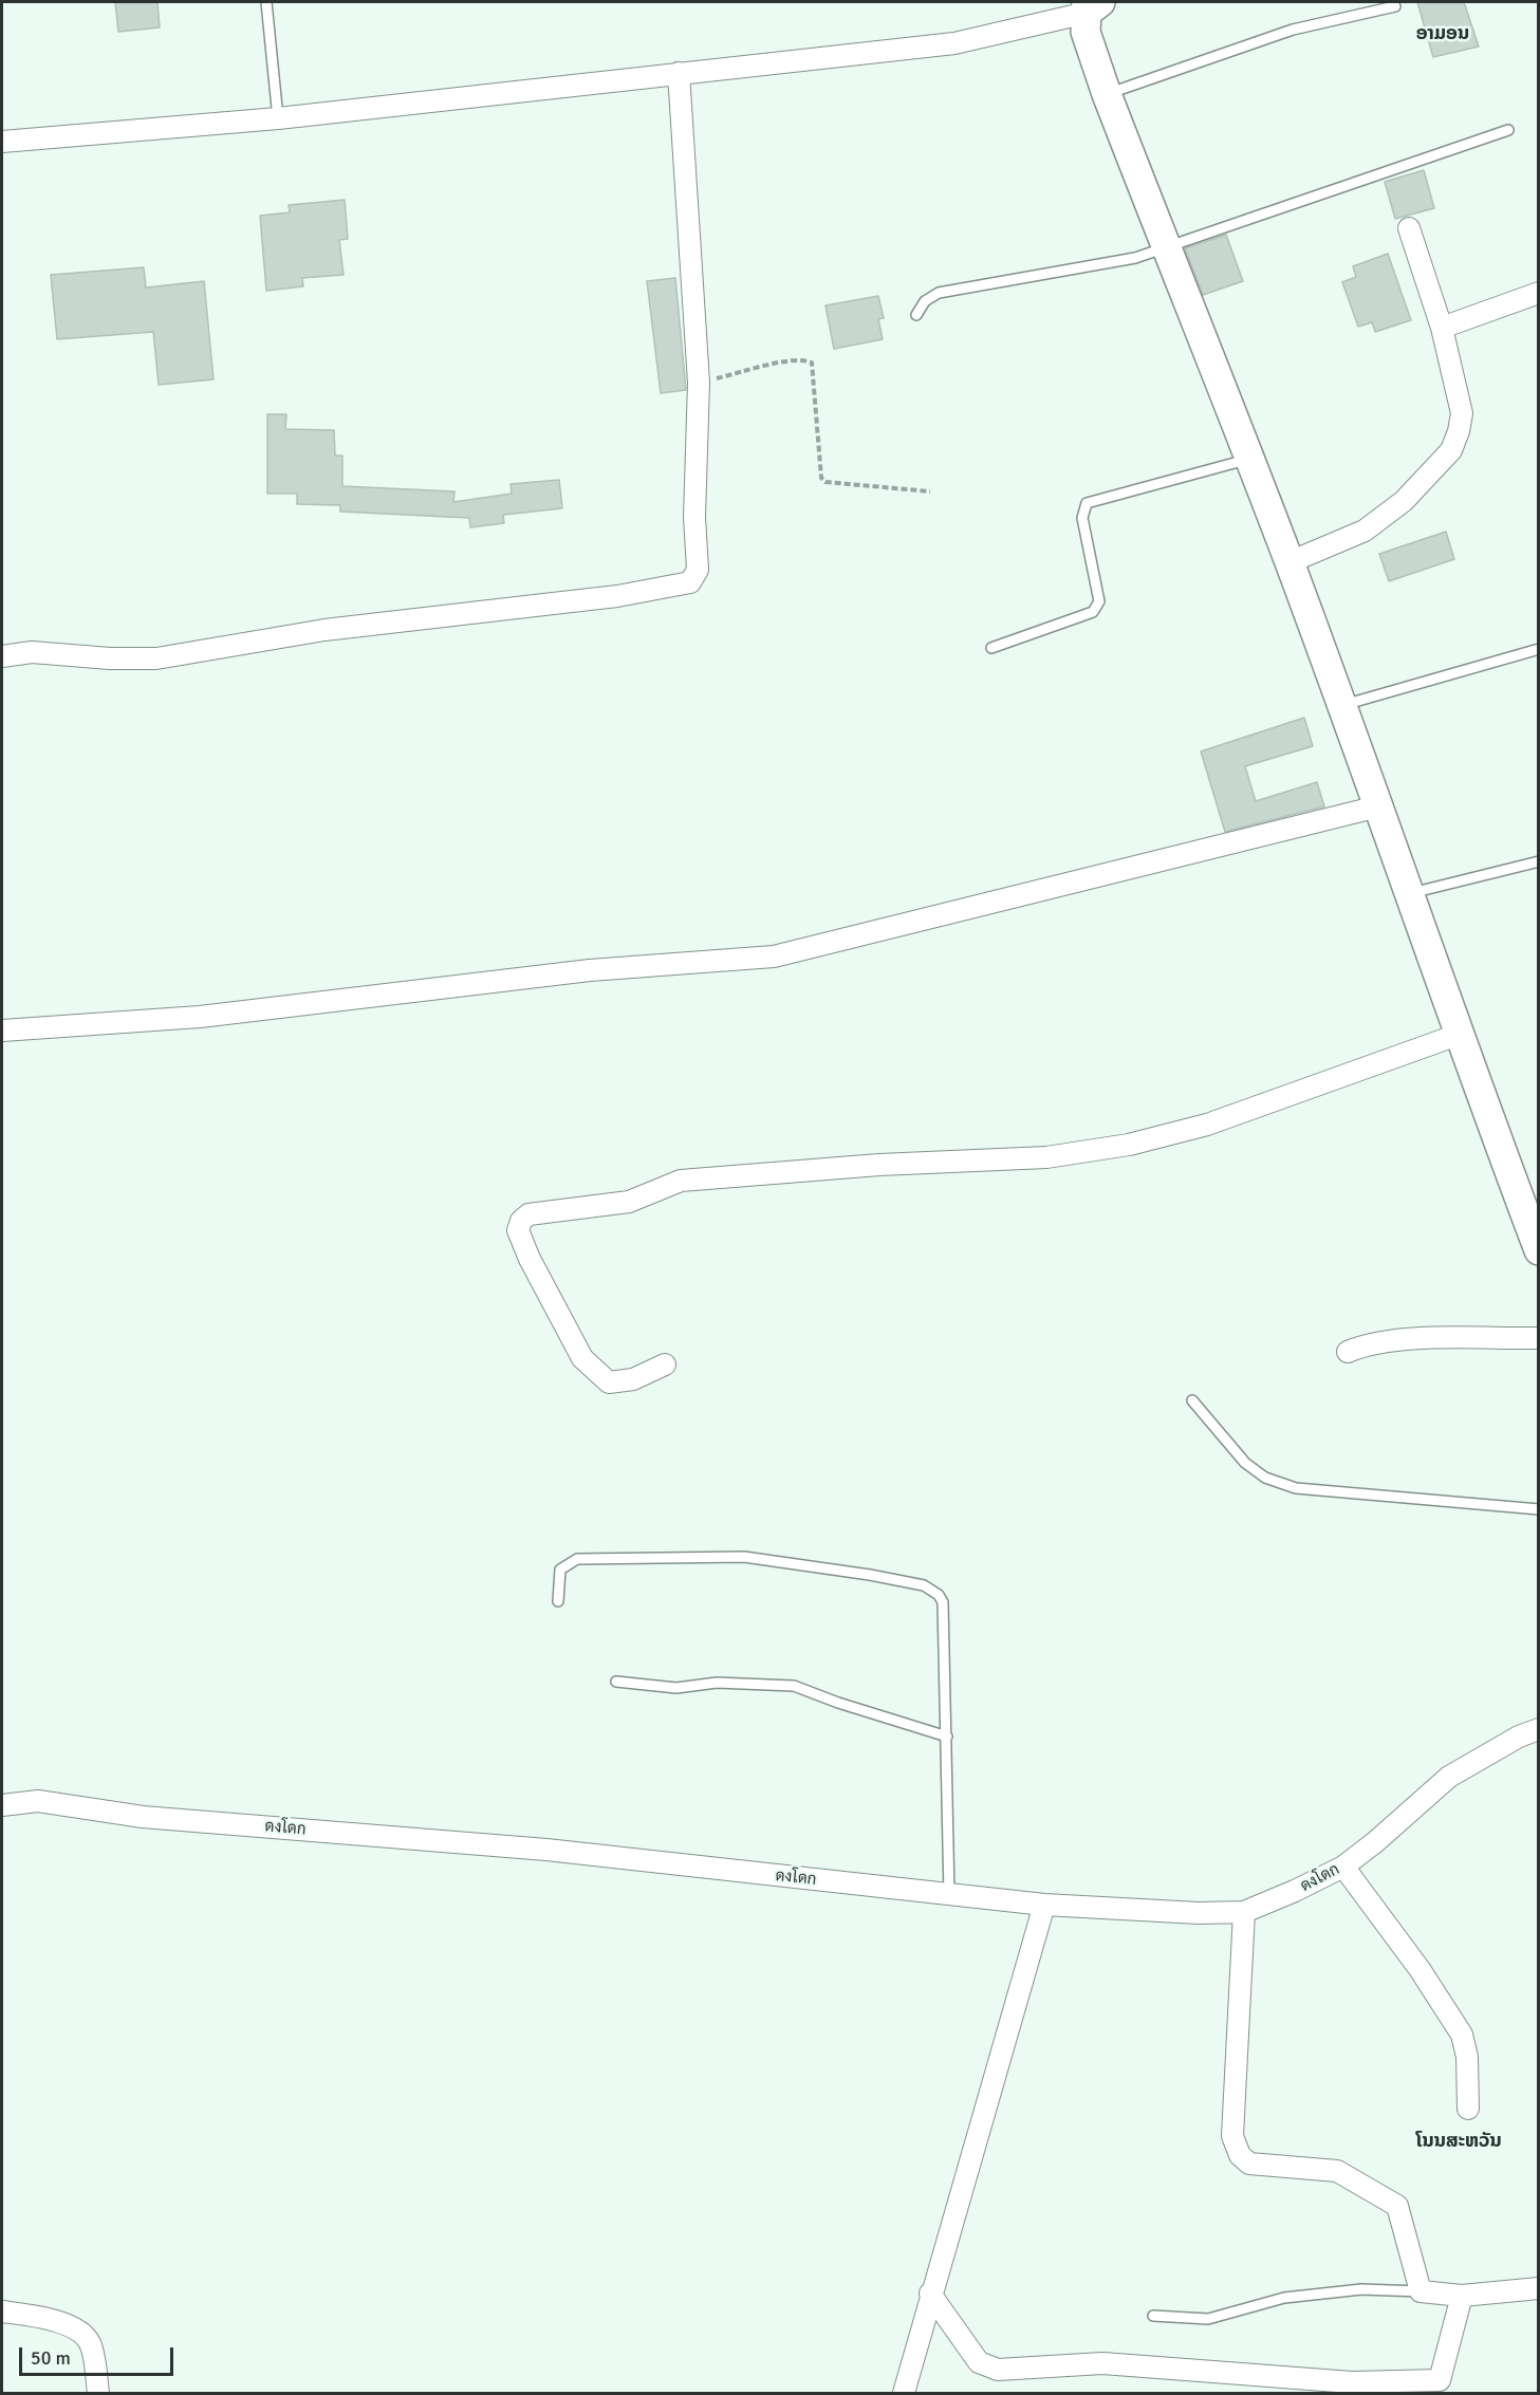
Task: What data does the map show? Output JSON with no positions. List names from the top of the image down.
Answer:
{
  "streets": {
    "street": ["ดงโดก"]
  },
  "districts": ["ອາມອນ", "ໂນນສະຫວັນ"],
  "scale_bar": "50 m"
}
